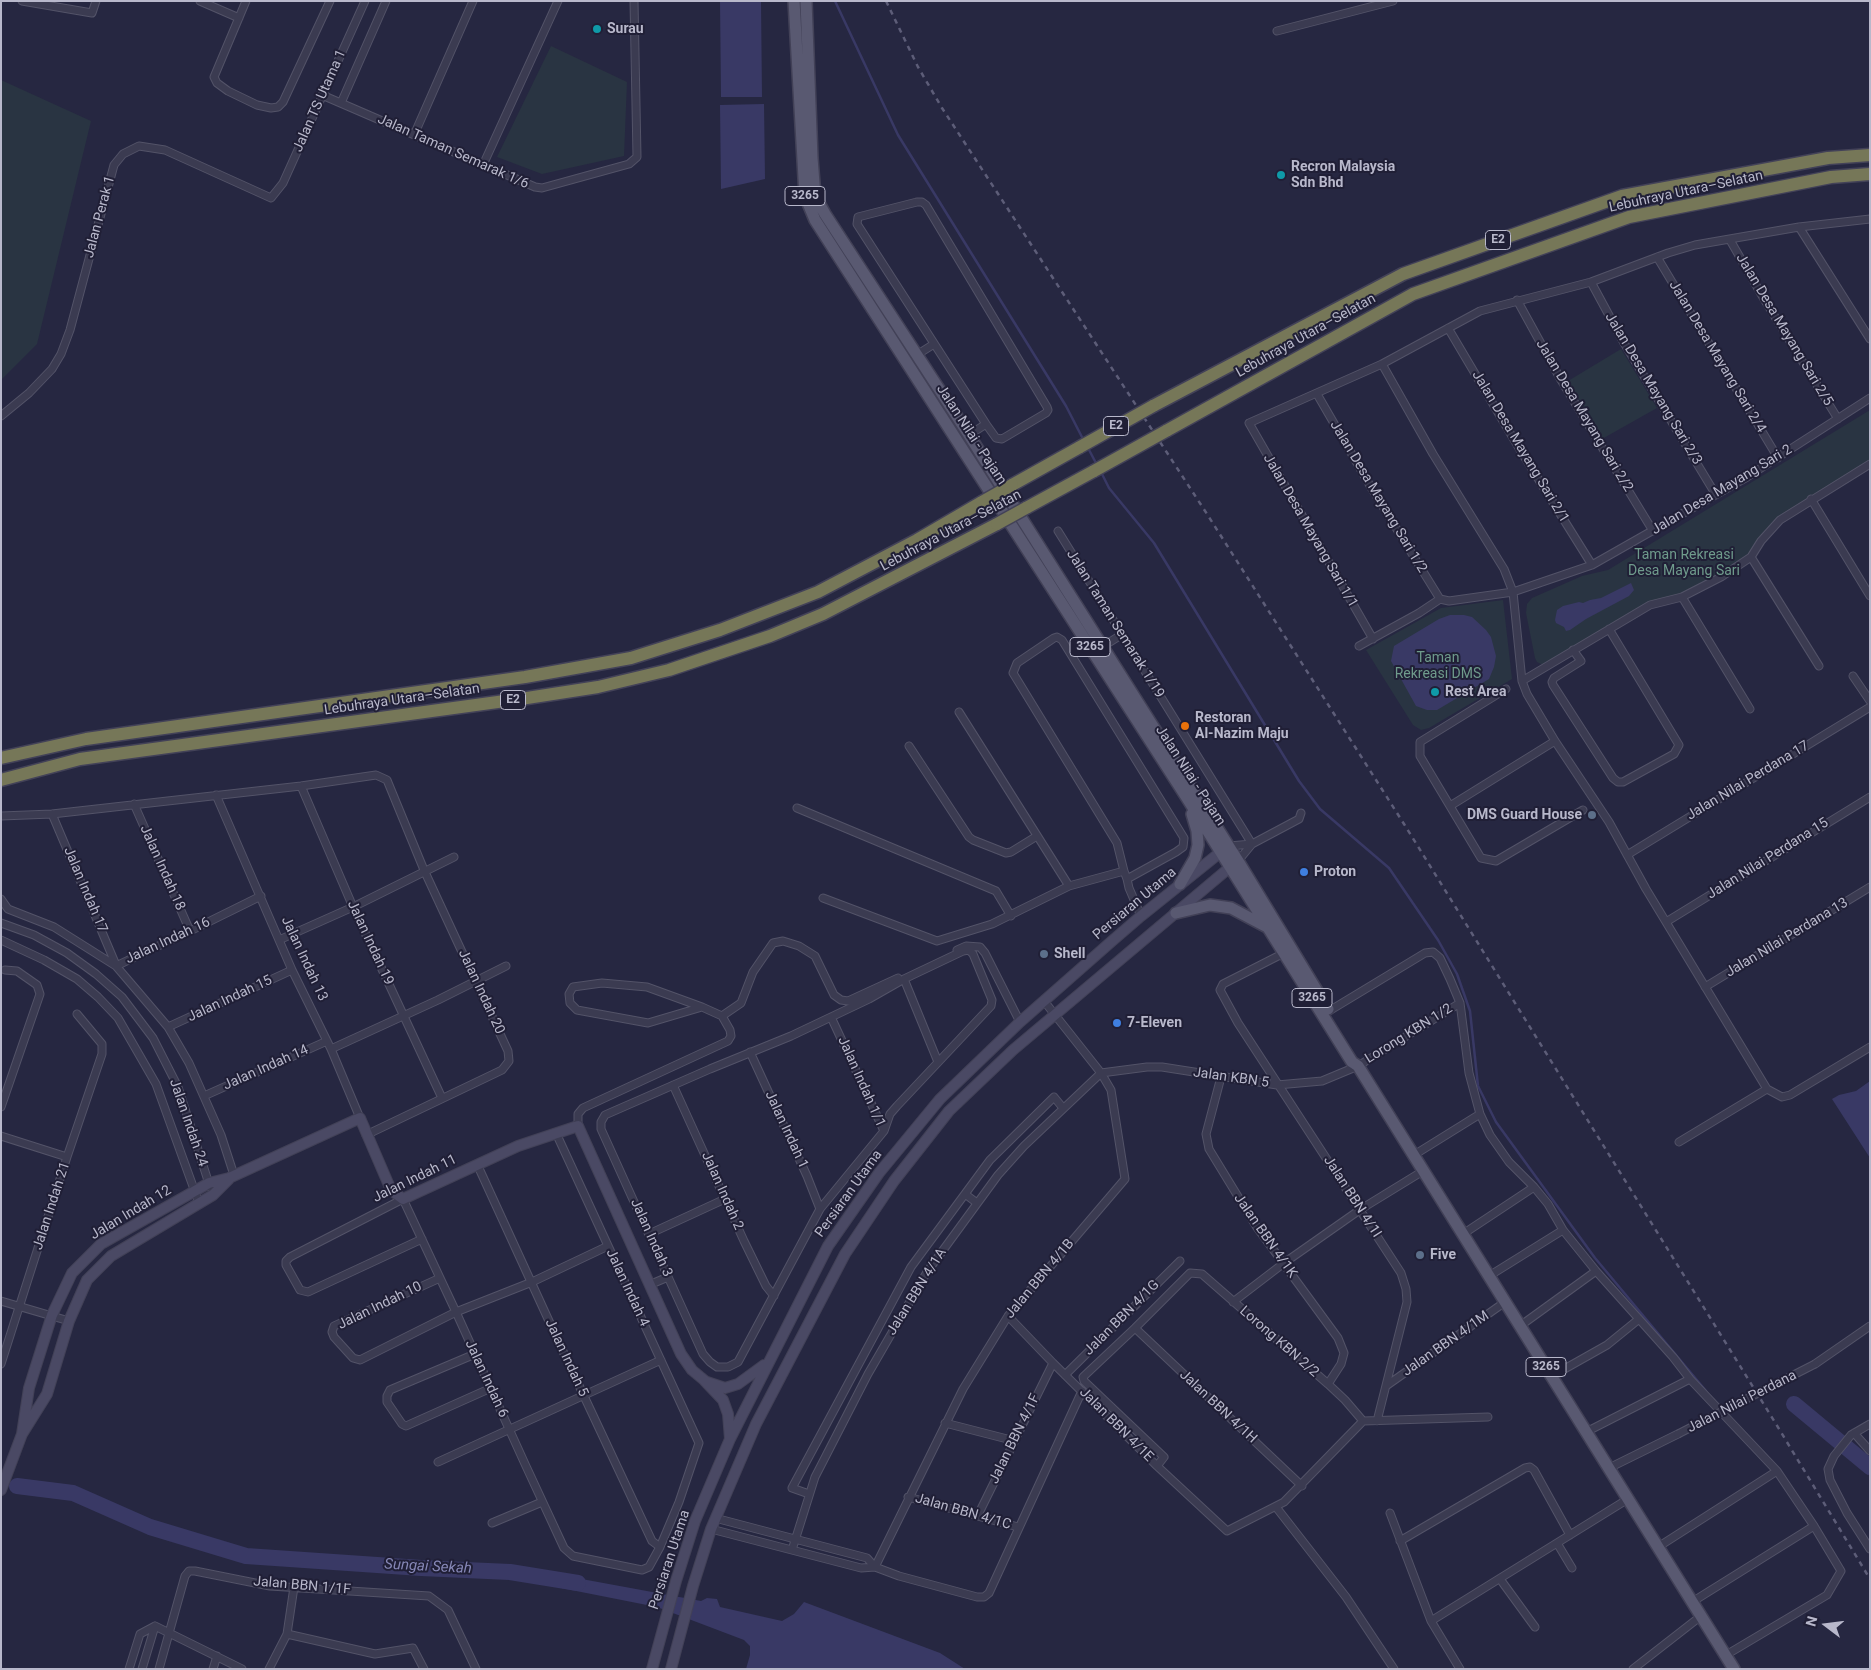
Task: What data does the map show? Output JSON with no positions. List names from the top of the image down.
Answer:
{
  "streets": {
    "highway": ["Lebuhraya Utara–Selatan", "E2"],
    "main road": [
      "3265",
      "Jalan Nilai - Pajam",
      "Persiaran Utama",
      "Jalan Indah 13",
      "Jalan Indah 11",
      "Jalan Indah 12"
    ],
    "street": [
      "Jalan TS Utama 1",
      "Jalan Taman Semarak 1/6",
      "Jalan Perak 1",
      "Jalan Desa Mayang Sari 2/5",
      "Jalan Desa Mayang Sari 2/4",
      "Jalan Desa Mayang Sari 2/3",
      "Jalan Desa Mayang Sari 2/2",
      "Jalan Desa Mayang Sari 2/1",
      "Jalan Desa Mayang Sari 2",
      "Jalan Desa Mayang Sari 1/2",
      "Jalan Desa Mayang Sari 1/1",
      "Jalan Taman Semarak 1/19",
      "Jalan Nilai Perdana 17",
      "Jalan Nilai Perdana 15",
      "Jalan Indah 18",
      "Jalan Indah 17",
      "Jalan Nilai Perdana 13",
      "Jalan Indah 16",
      "Jalan Indah 19",
      "Jalan Indah 20",
      "Jalan Indah 15",
      "Lorong KBN 1/2",
      "Jalan Indah 14",
      "Jalan KBN 5",
      "Jalan Indah 1/1",
      "Jalan Indah 24",
      "Jalan Indah 1",
      "Jalan Indah 2",
      "Jalan BBN 4/1I",
      "Jalan Indah 21",
      "Jalan BBN 4/1K",
      "Jalan Indah 3",
      "Jalan BBN 4/1B",
      "Jalan Indah 4",
      "Jalan BBN 4/1A",
      "Jalan Indah 10",
      "Jalan BBN 4/1G",
      "Lorong KBN 2/2",
      "Jalan BBN 4/1M",
      "Jalan Indah 5",
      "Jalan Indah 6",
      "Jalan Nilai Perdana",
      "Jalan BBN 4/1H",
      "Jalan BBN 4/1E",
      "Jalan BBN 4/1F",
      "Jalan BBN 4/1C",
      "Jalan BBN 1/1F"
    ]
  },
  "crossings": [
    ["Jalan TS Utama 1", "Jalan Taman Semarak 1/6"],
    ["Jalan TS Utama 1", "Jalan Perak 1"],
    ["3265", "Jalan Nilai - Pajam"],
    ["3265", "Persiaran Utama"],
    ["3265", "Lorong KBN 1/2"],
    ["3265", "Jalan KBN 5"],
    ["3265", "Jalan BBN 4/1I"],
    ["3265", "Jalan BBN 4/1M"],
    ["3265", "Jalan Nilai Perdana"],
    ["Jalan Desa Mayang Sari 2/5", "Jalan Desa Mayang Sari 2"],
    ["Jalan Desa Mayang Sari 2/4", "Jalan Desa Mayang Sari 2"],
    ["Jalan Desa Mayang Sari 2/3", "Jalan Desa Mayang Sari 2"],
    ["Jalan Desa Mayang Sari 2/2", "Jalan Desa Mayang Sari 2"],
    ["Jalan Nilai - Pajam", "Persiaran Utama"],
    ["Jalan Desa Mayang Sari 2/1", "Jalan Desa Mayang Sari 2"],
    ["Jalan Desa Mayang Sari 2", "Jalan Desa Mayang Sari 1/2"],
    ["Jalan Desa Mayang Sari 1/2", "Jalan Desa Mayang Sari 1/1"],
    ["Jalan Indah 18", "Jalan Indah 16"],
    ["Jalan Indah 17", "Jalan Indah 16"],
    ["Persiaran Utama", "Jalan BBN 4/1B"],
    ["Jalan Indah 16", "Jalan Indah 13"],
    ["Jalan Indah 19", "Jalan Indah 20"],
    ["Jalan Indah 13", "Jalan Indah 20"],
    ["Jalan Indah 13", "Jalan Indah 15"],
    ["Jalan Indah 13", "Jalan Indah 14"],
    ["Jalan Indah 13", "Jalan Indah 11"],
    ["Jalan Indah 13", "Jalan Indah 12"],
    ["Jalan Indah 13", "Jalan Indah 6"],
    ["Lorong KBN 1/2", "Jalan KBN 5"],
    ["Jalan KBN 5", "Jalan BBN 4/1I"],
    ["Jalan KBN 5", "Jalan BBN 4/1K"],
    ["Jalan KBN 5", "Jalan BBN 4/1B"],
    ["Jalan KBN 5", "Jalan BBN 4/1A"],
    ["Jalan Indah 1/1", "Jalan Indah 1"],
    ["Jalan Indah 1/1", "Jalan Indah 2"],
    ["Jalan Indah 1/1", "Jalan Indah 3"],
    ["Jalan Indah 24", "Jalan Indah 12"],
    ["Jalan Indah 11", "Jalan Indah 4"],
    ["Jalan Indah 11", "Jalan Indah 5"],
    ["Jalan Indah 11", "Jalan Indah 6"],
    ["Jalan Indah 2", "Jalan Indah 3"],
    ["Jalan BBN 4/1I", "Jalan BBN 4/1M"],
    ["Jalan BBN 4/1K", "Lorong KBN 2/2"],
    ["Jalan BBN 4/1B", "Jalan BBN 4/1A"],
    ["Jalan BBN 4/1B", "Jalan BBN 4/1E"],
    ["Jalan BBN 4/1B", "Jalan BBN 4/1C"],
    ["Jalan Indah 4", "Jalan Indah 5"],
    ["Jalan Indah 4", "Jalan Indah 6"],
    ["Jalan Indah 10", "Jalan Indah 6"],
    ["Jalan BBN 4/1G", "Jalan BBN 4/1E"],
    ["Lorong KBN 2/2", "Jalan BBN 4/1H"],
    ["Jalan Indah 5", "Jalan Indah 6"],
    ["Jalan BBN 4/1E", "Jalan BBN 4/1F"],
    ["Jalan BBN 4/1F", "Jalan BBN 4/1C"]
  ],
  "water": ["Sungai Sekah"],
  "parks": ["Taman Rekreasi Desa Mayang Sari", "Taman Rekreasi DMS"],
  "places": [
    "Surau",
    "Recron Malaysia Sdn Bhd",
    "Rest Area",
    "Restoran Al-Nazim Maju",
    "DMS Guard House",
    "Proton",
    "Shell",
    "7-Eleven",
    "Five"
  ],
  "north": "left"
}
